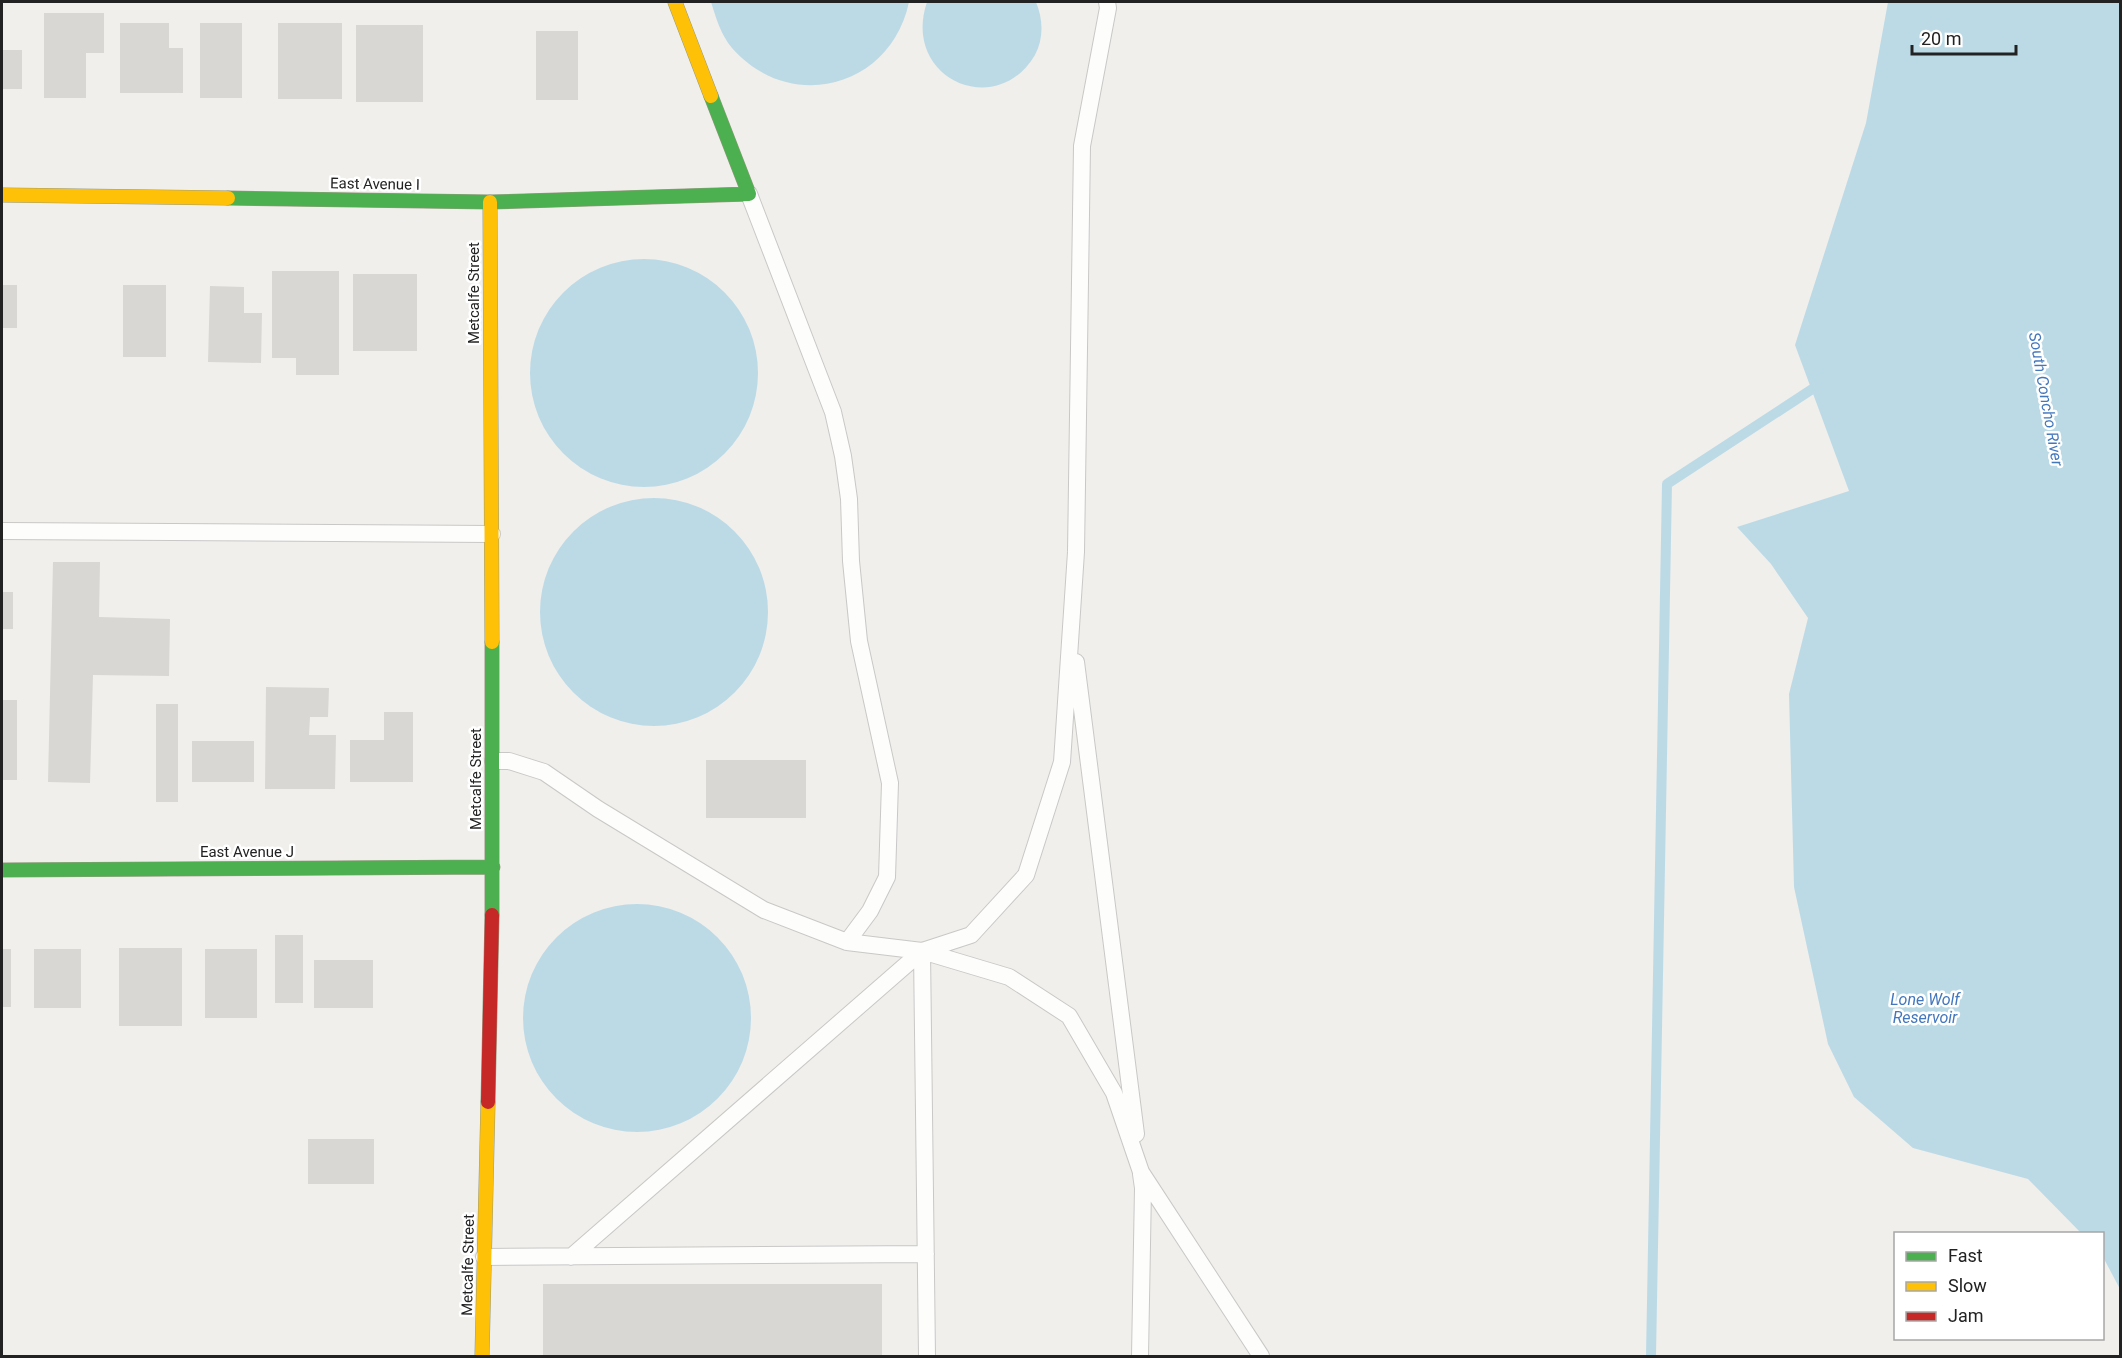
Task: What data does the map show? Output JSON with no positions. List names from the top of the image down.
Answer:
{
  "streets": {
    "street": ["East Avenue I", "Metcalfe Street", "East Avenue J"]
  },
  "crossings": [
    ["East Avenue I", "Metcalfe Street"],
    ["Metcalfe Street", "East Avenue J"]
  ],
  "water": ["South Concho River", "Lone Wolf Reservoir"],
  "legend": ["Fast", "Slow", "Jam"],
  "scale_bar": "20 m"
}
